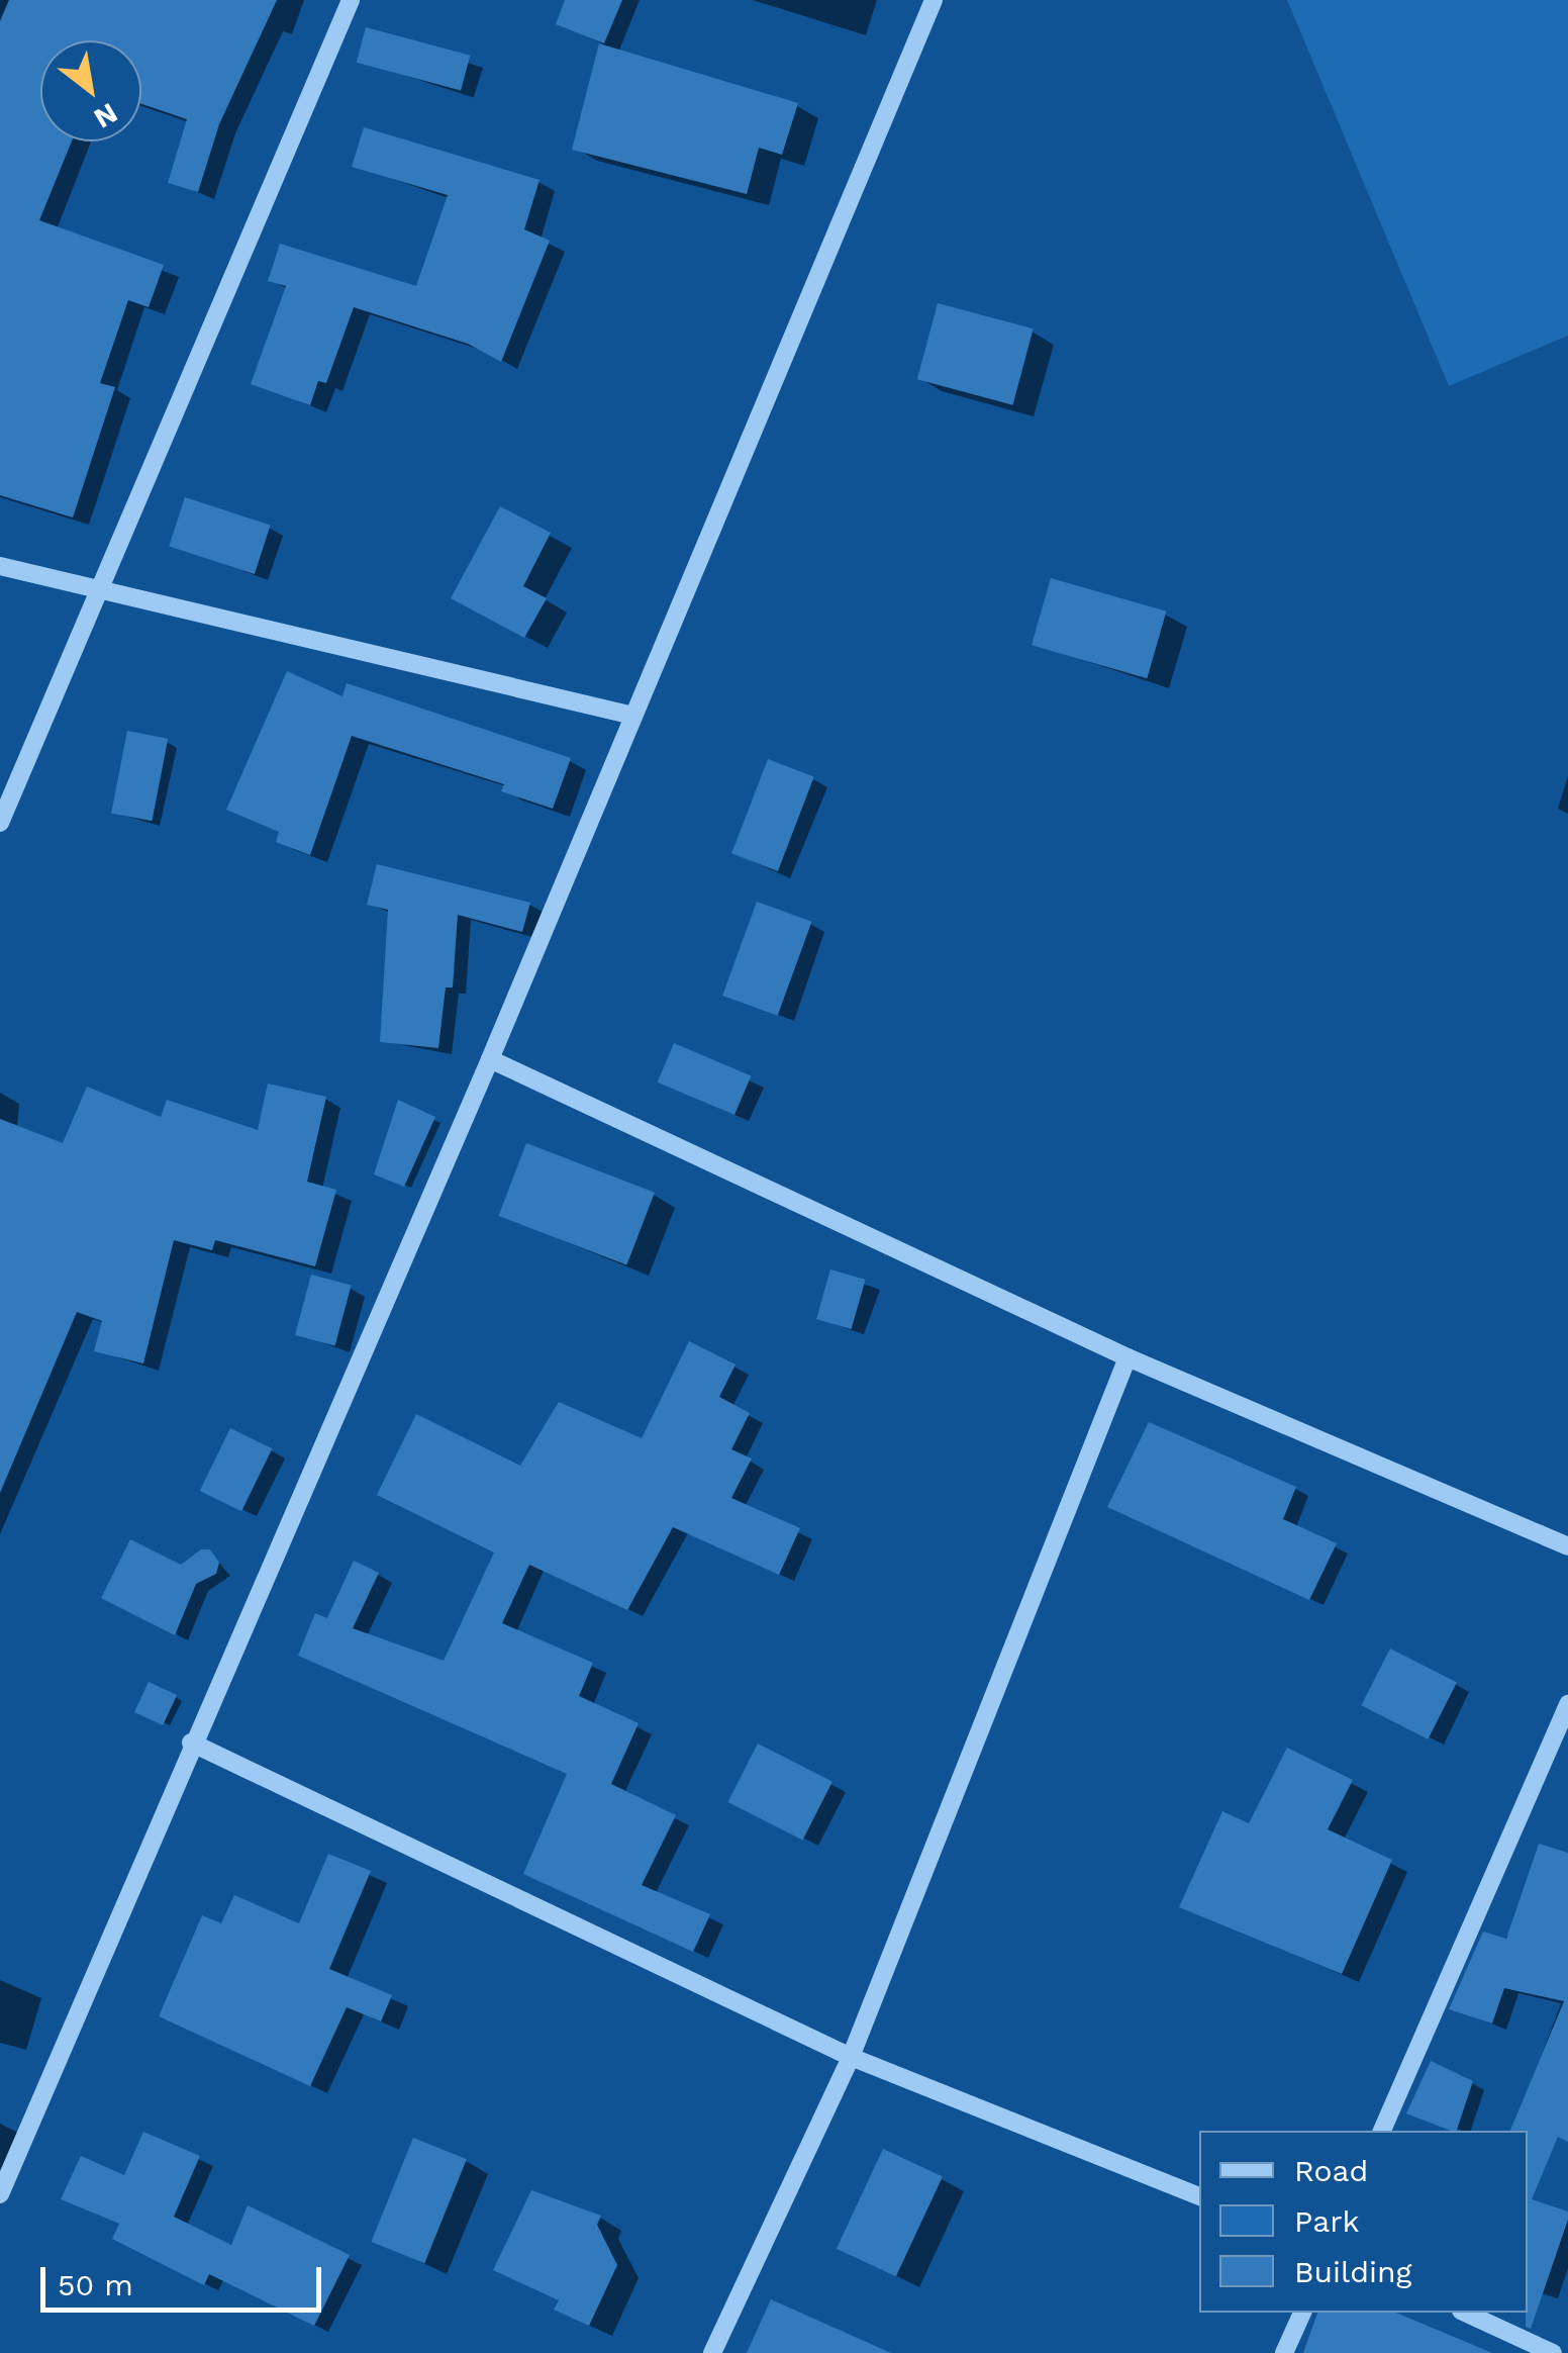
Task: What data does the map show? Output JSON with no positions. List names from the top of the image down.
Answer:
{
  "legend": ["Road", "Park", "Building"],
  "scale_bar": "50 m",
  "north": "bottom right"
}
